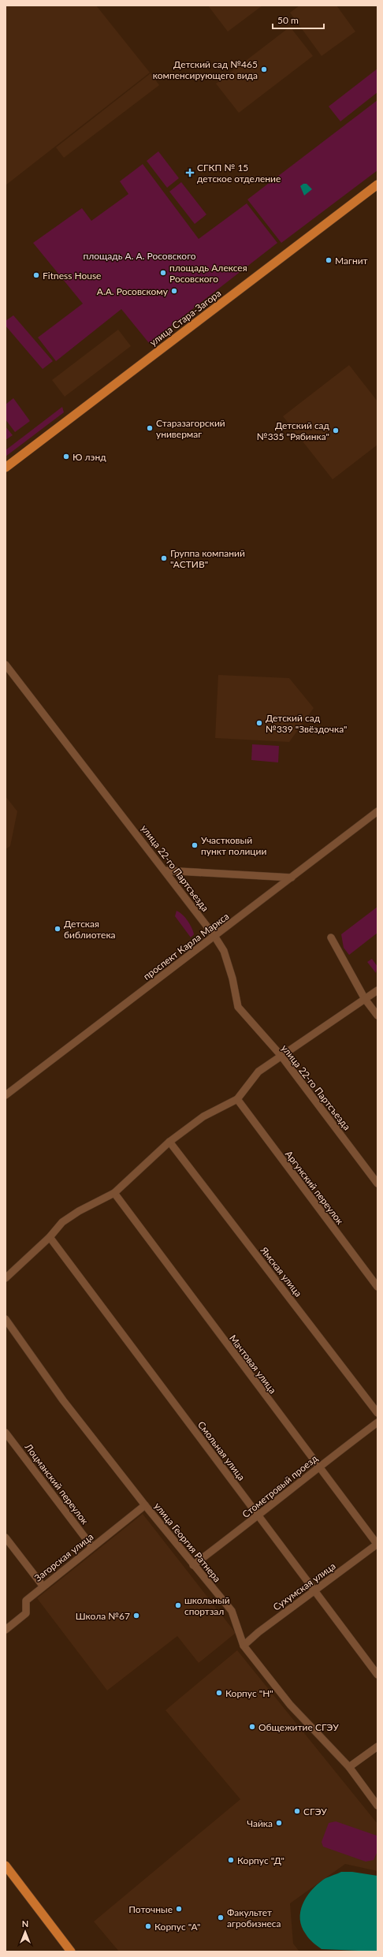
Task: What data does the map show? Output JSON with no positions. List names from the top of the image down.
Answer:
{
  "streets": {
    "main road": ["улица Стара-Загора"],
    "street": [
      "улица 22-го Партсъезда",
      "проспект Карла Маркса",
      "Аргунский переулок",
      "Ямская улица",
      "Мачтовая улица",
      "Смольная улица",
      "Лоцманский переулок",
      "Стометровый проезд",
      "улица Георгия Ратнера",
      "Загорская улица",
      "Сухумская улица"
    ]
  },
  "crossings": [
    ["улица 22-го Партсъезда", "проспект Карла Маркса"],
    ["Мачтовая улица", "Стометровый проезд"],
    ["Мачтовая улица", "Сухумская улица"],
    ["Смольная улица", "Стометровый проезд"],
    ["Смольная улица", "Сухумская улица"],
    ["Лоцманский переулок", "Загорская улица"],
    ["Стометровый проезд", "улица Георгия Ратнера"],
    ["улица Георгия Ратнера", "Загорская улица"],
    ["улица Георгия Ратнера", "Сухумская улица"]
  ],
  "parks": ["площадь А. А. Росовского"],
  "places": {
    "other": [
      "Детский сад №465 компенсирующего вида",
      "Магнит",
      "площадь Алексея Росовского",
      "Fitness House",
      "А.А. Росовскому",
      "Старазагорский универмаг",
      "Детский сад №335 \"Рябинка\"",
      "Ю лэнд",
      "Группа компаний \"АСТИВ\"",
      "Детский сад №339 \"Звёздочка\"",
      "Участковый пункт полиции",
      "Детская библиотека",
      "школьный спортзал",
      "Школа №67",
      "Корпус \"Н\"",
      "Общежитие СГЭУ",
      "СГЭУ",
      "Чайка",
      "Корпус \"Д\"",
      "Поточные",
      "Факультет агробизнеса",
      "Корпус \"А\""
    ],
    "health": ["СГКП № 15 детское отделение"]
  },
  "scale_bar": "50 m",
  "north": "top"
}
